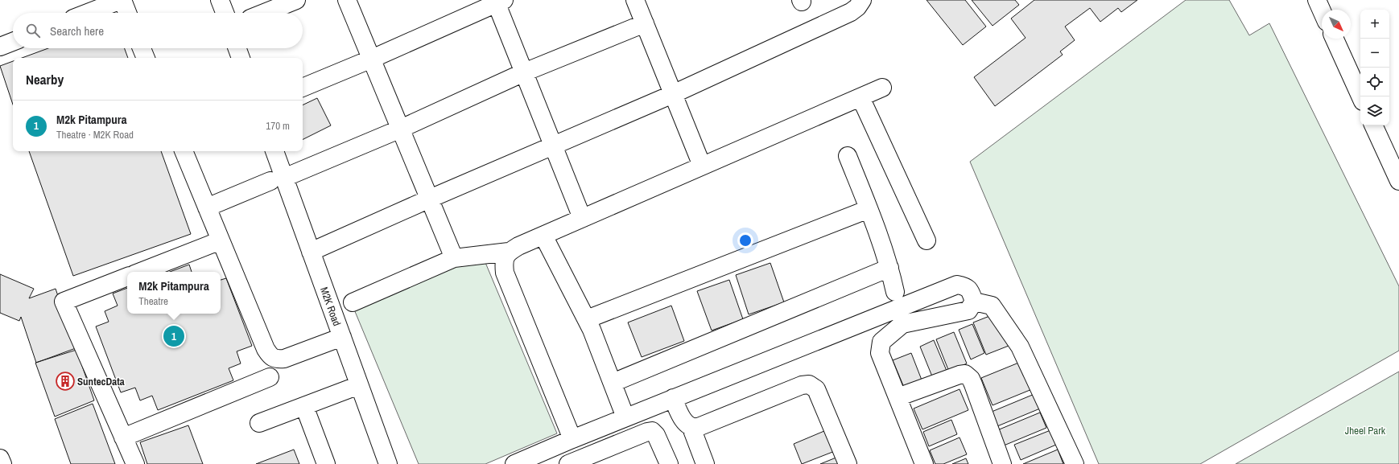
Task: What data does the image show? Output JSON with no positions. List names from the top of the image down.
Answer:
{
  "streets": {
    "street": ["M2K Road"]
  },
  "parks": ["Jheel Park"],
  "places": {
    "building": ["SuntecData"]
  },
  "north": "bottom right",
  "page": {
    "map_buttons": ["+", "−"],
    "search": "Search here",
    "heading": "Nearby",
    "list": [
      {
        "mark": "1",
        "name": "M2k Pitampura",
        "note": "Theatre · M2K Road",
        "value": "170 m"
      }
    ],
    "popup": ["M2k Pitampura", "Theatre"],
    "pins": "1"
  }
}
